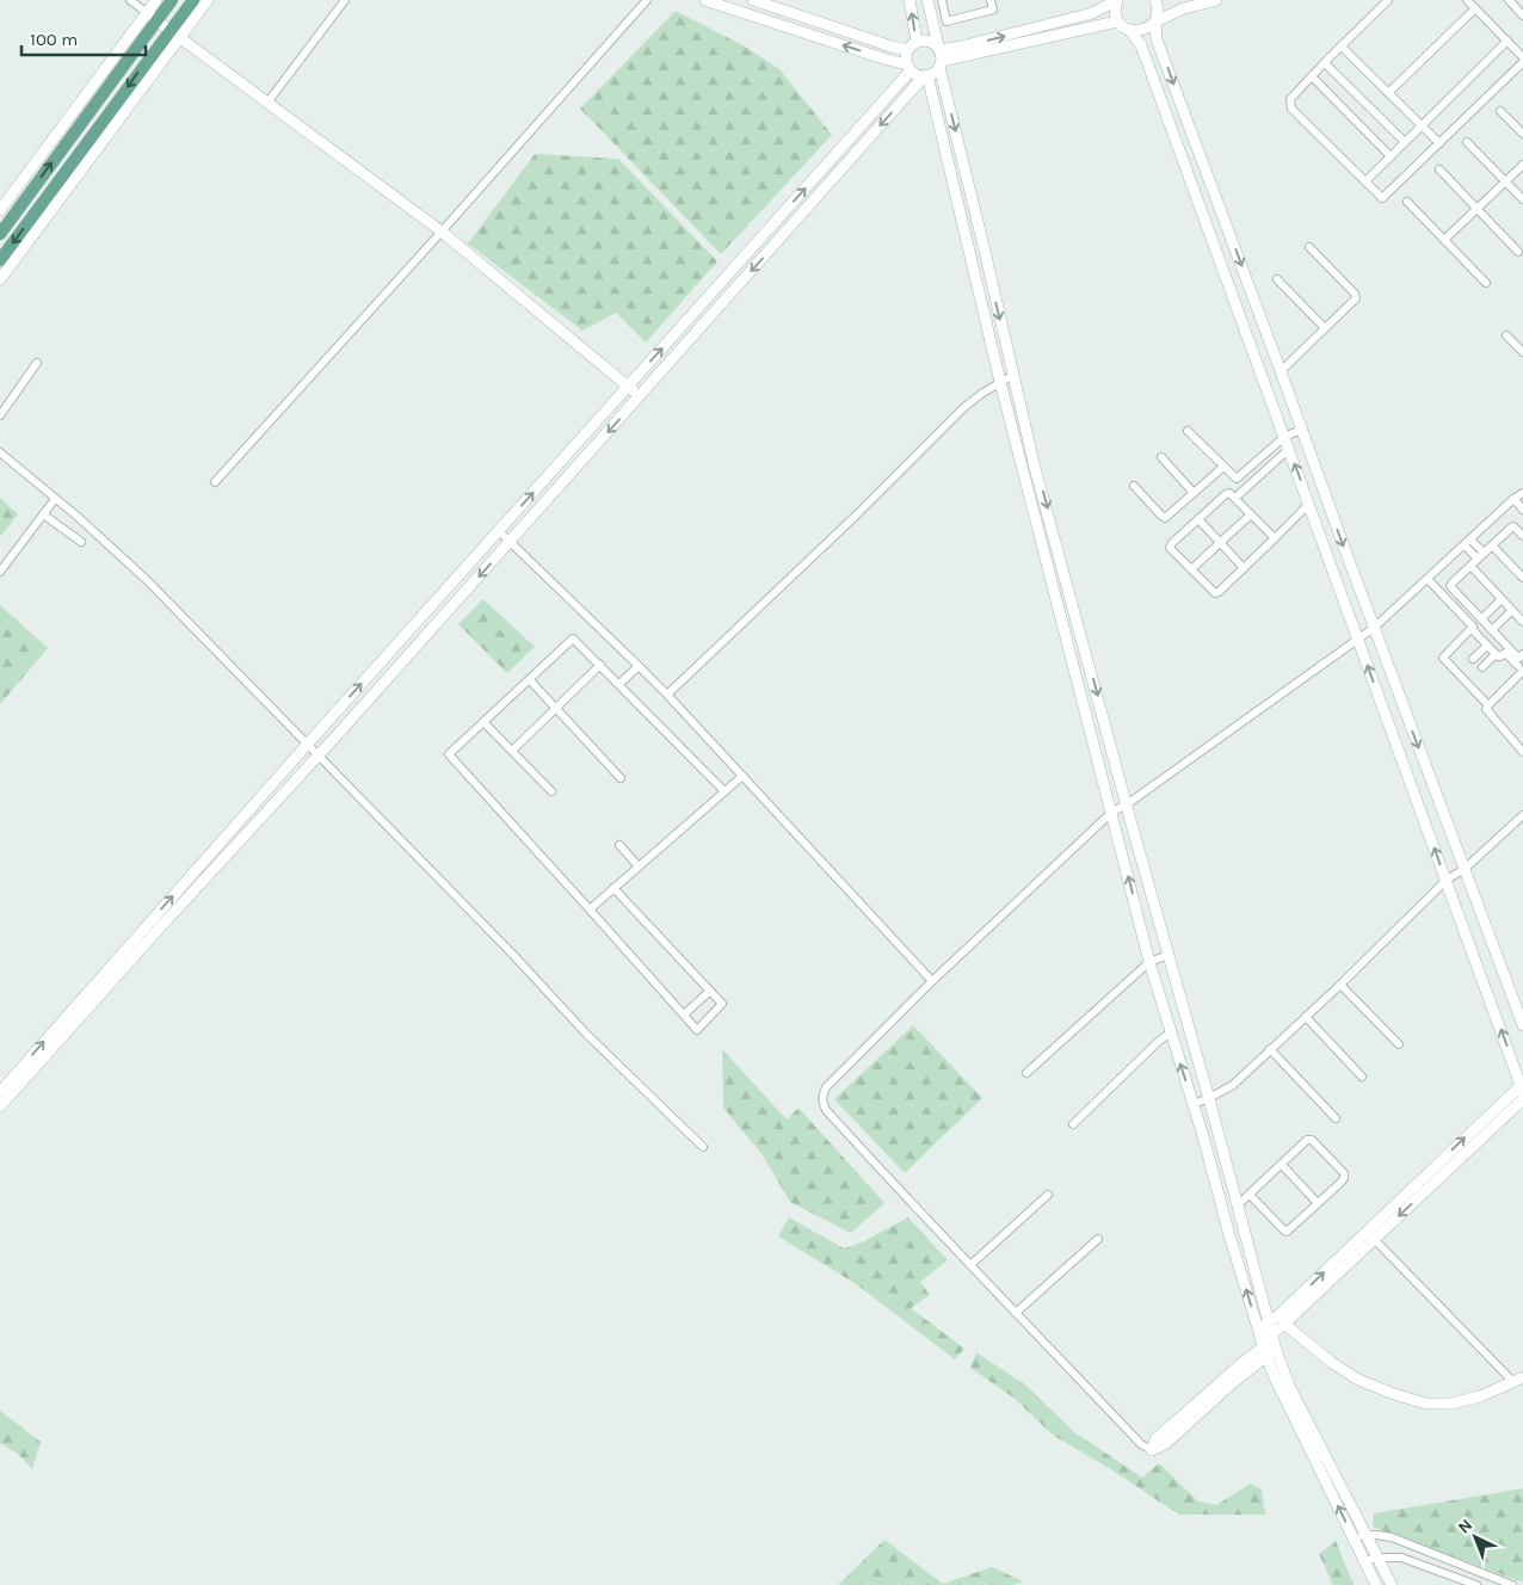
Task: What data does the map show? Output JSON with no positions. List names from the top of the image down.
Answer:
{
  "scale_bar": "100 m",
  "north": "top left"
}
